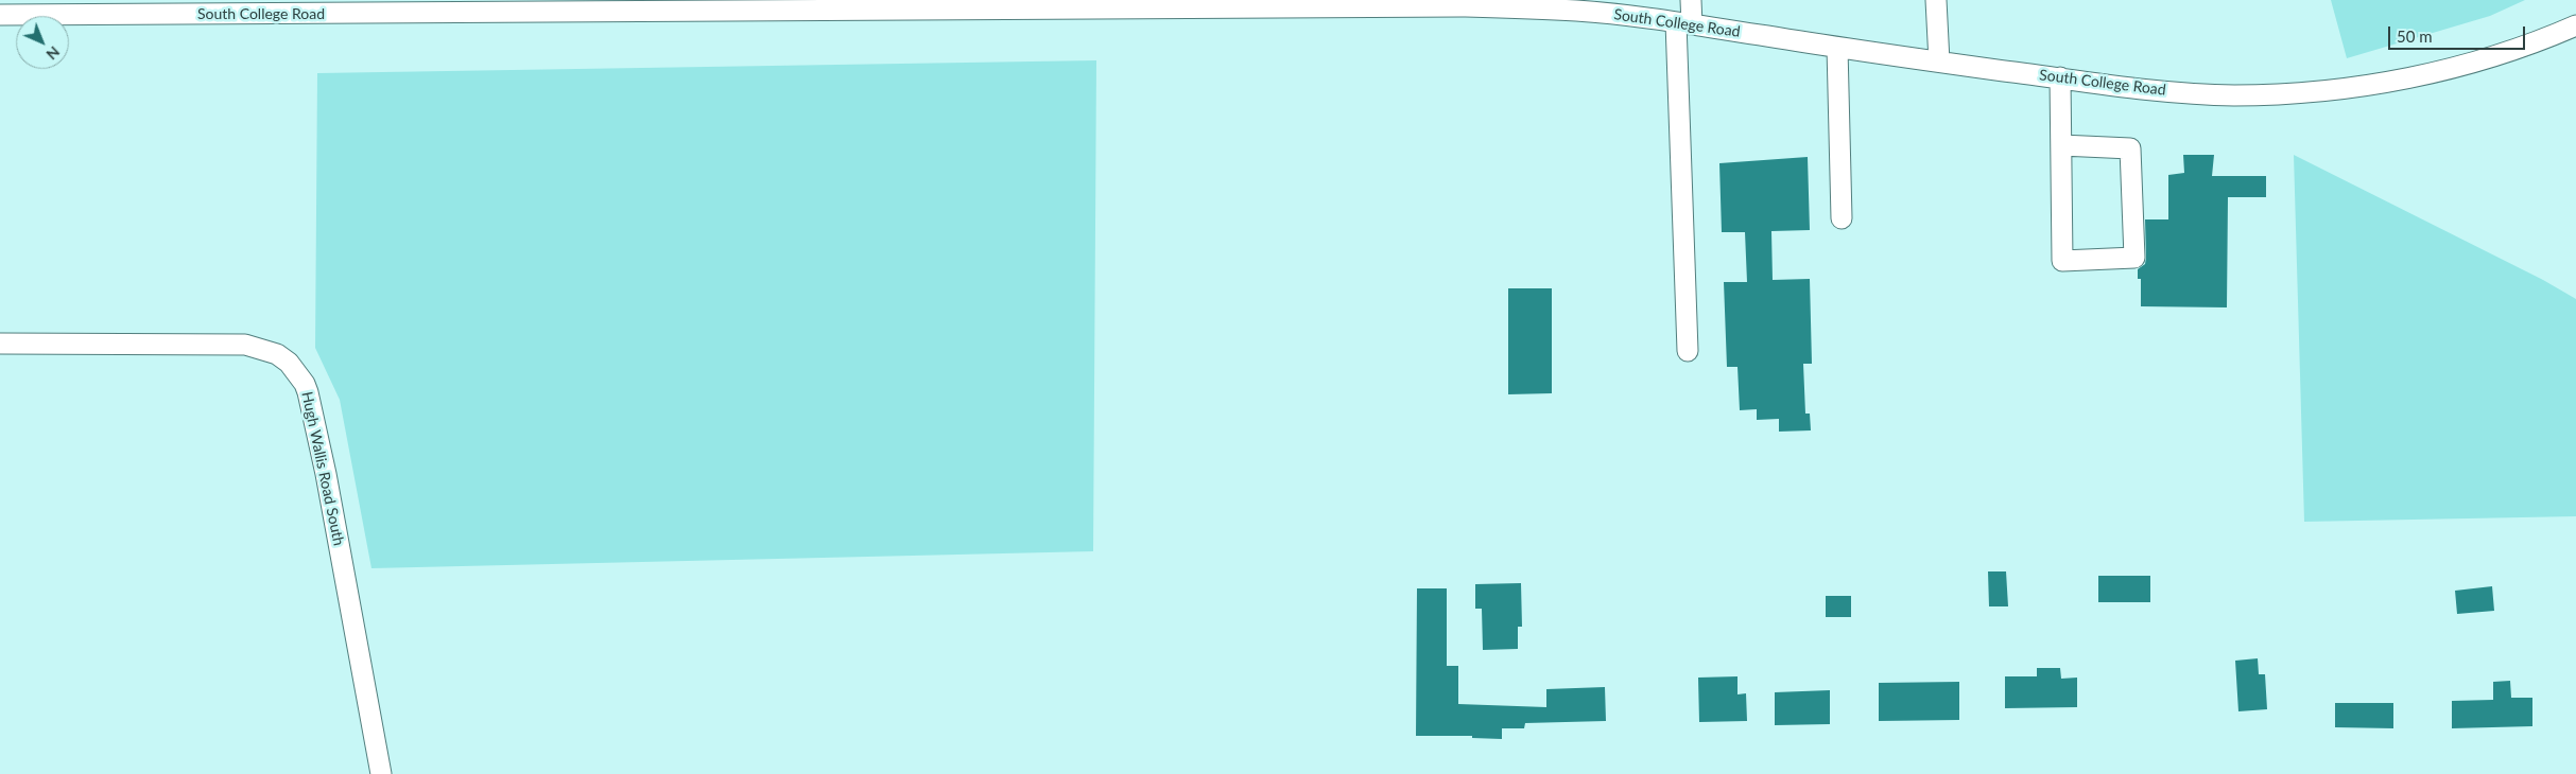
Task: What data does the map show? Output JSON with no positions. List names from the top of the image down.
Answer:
{
  "streets": {
    "street": ["South College Road", "Hugh Wallis Road South"]
  },
  "scale_bar": "50 m",
  "north": "bottom right"
}
